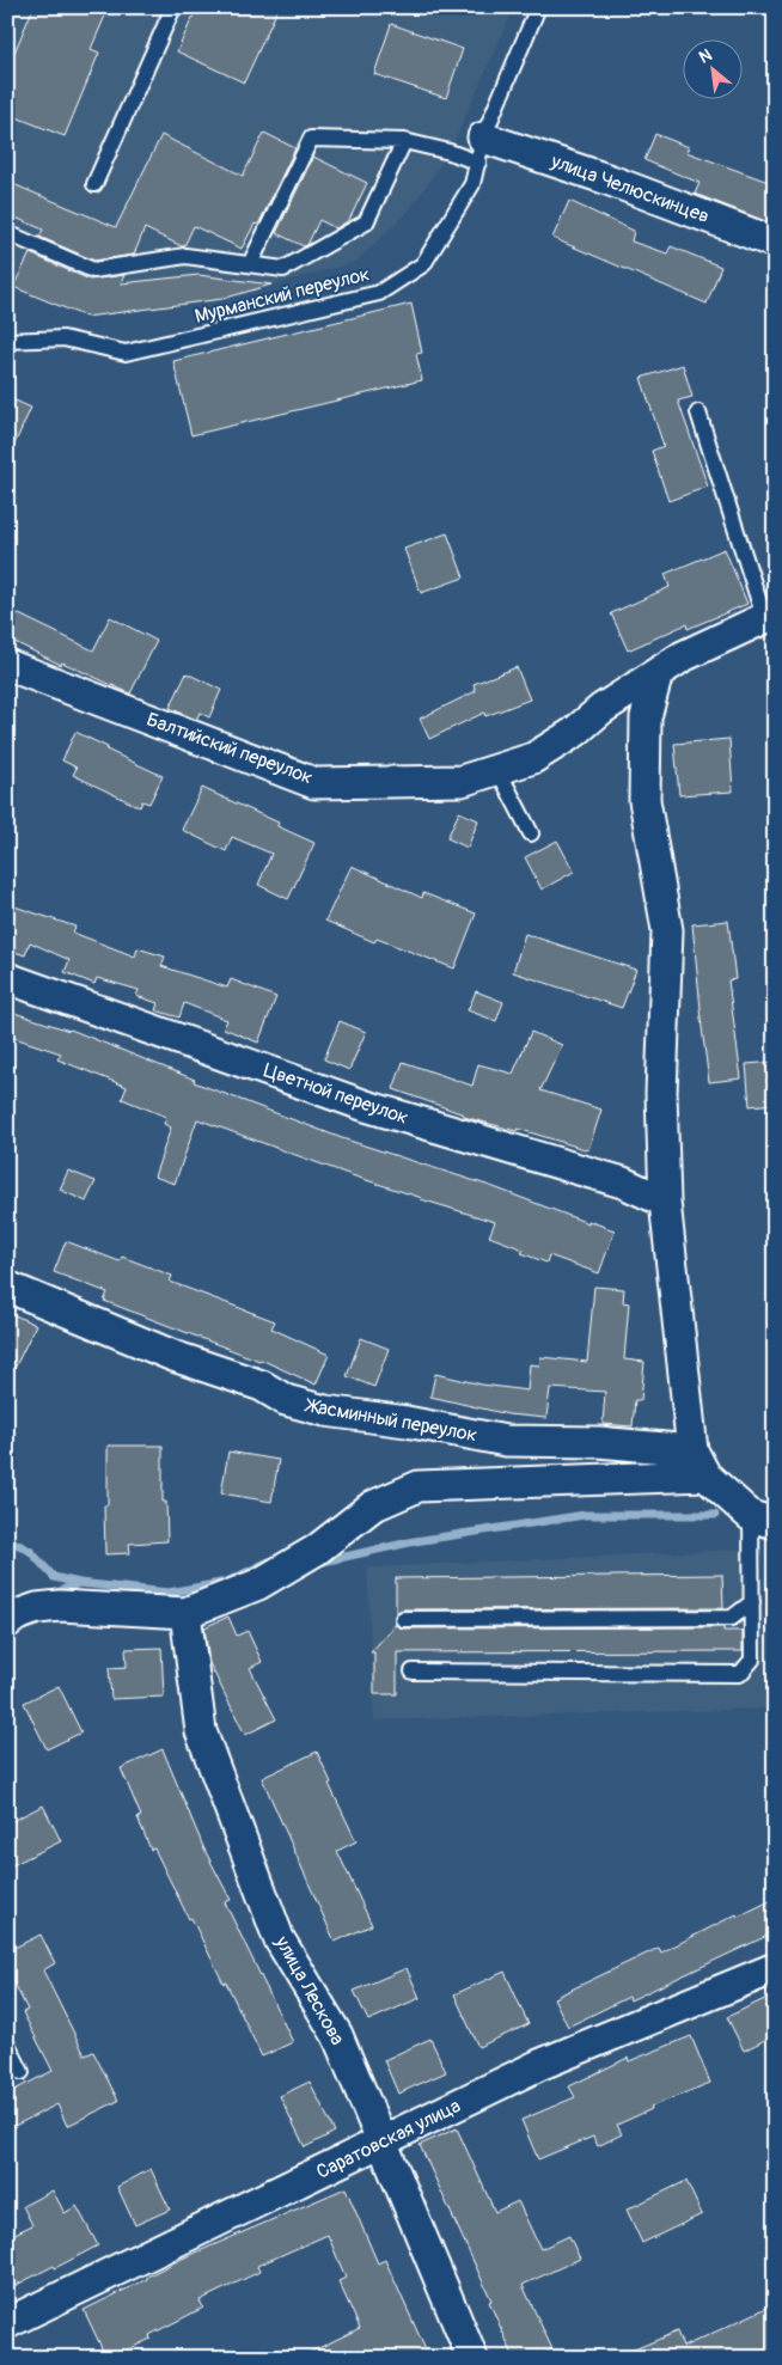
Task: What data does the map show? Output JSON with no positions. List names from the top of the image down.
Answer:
{
  "streets": {
    "street": [
      "улица Челюскинцев",
      "Балтийский переулок",
      "Цветной переулок",
      "Жасминный переулок",
      "улица Лескова",
      "Саратовская улица"
    ],
    "lane": ["Мурманский переулок"]
  },
  "crossings": [
    ["улица Челюскинцев", "Мурманский переулок"],
    ["улица Лескова", "Саратовская улица"]
  ],
  "north": "top left"
}
